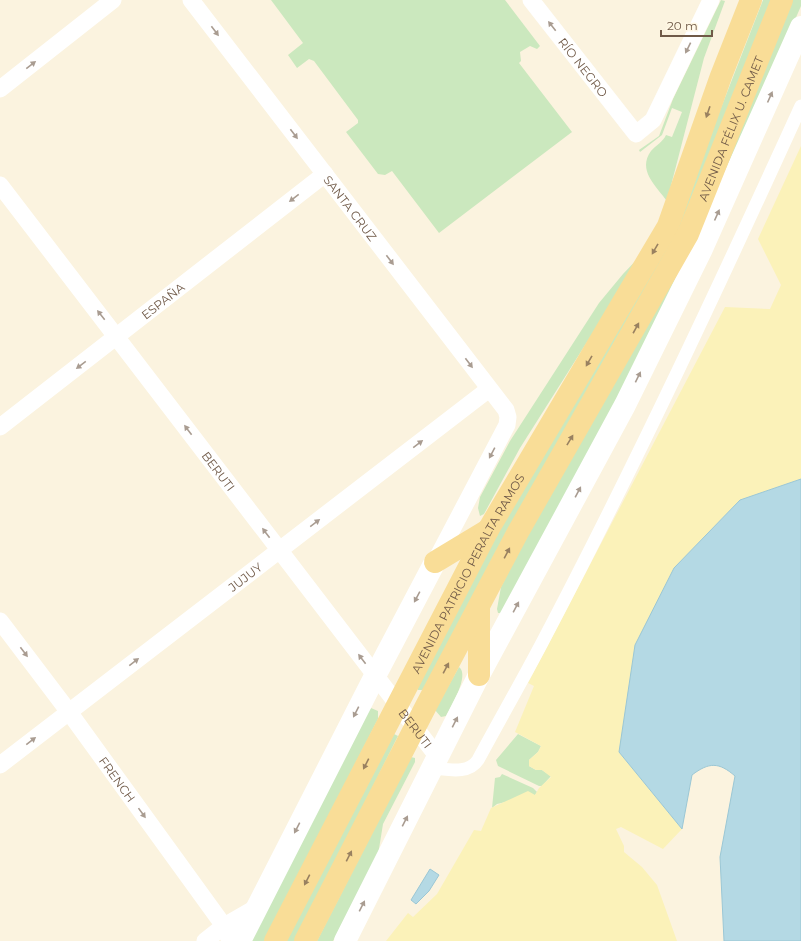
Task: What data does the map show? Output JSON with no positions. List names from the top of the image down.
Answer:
{
  "streets": {
    "main road": ["AVENIDA FÉLIX U. CAMET", "AVENIDA PATRICIO PERALTA RAMOS"],
    "street": [
      "RÍO NEGRO",
      "SANTA CRUZ",
      "ESPAÑA",
      "BERUTI",
      "JUJUY",
      "FRENCH"
    ]
  },
  "crossings": [
    ["AVENIDA FÉLIX U. CAMET", "AVENIDA PATRICIO PERALTA RAMOS"],
    ["SANTA CRUZ", "ESPAÑA"],
    ["SANTA CRUZ", "JUJUY"],
    ["ESPAÑA", "BERUTI"],
    ["BERUTI", "AVENIDA PATRICIO PERALTA RAMOS"],
    ["BERUTI", "JUJUY"],
    ["JUJUY", "FRENCH"]
  ],
  "one_way": [
    "SANTA CRUZ",
    "ESPAÑA",
    "BERUTI",
    "JUJUY",
    "FRENCH"
  ],
  "scale_bar": "20 m"
}
